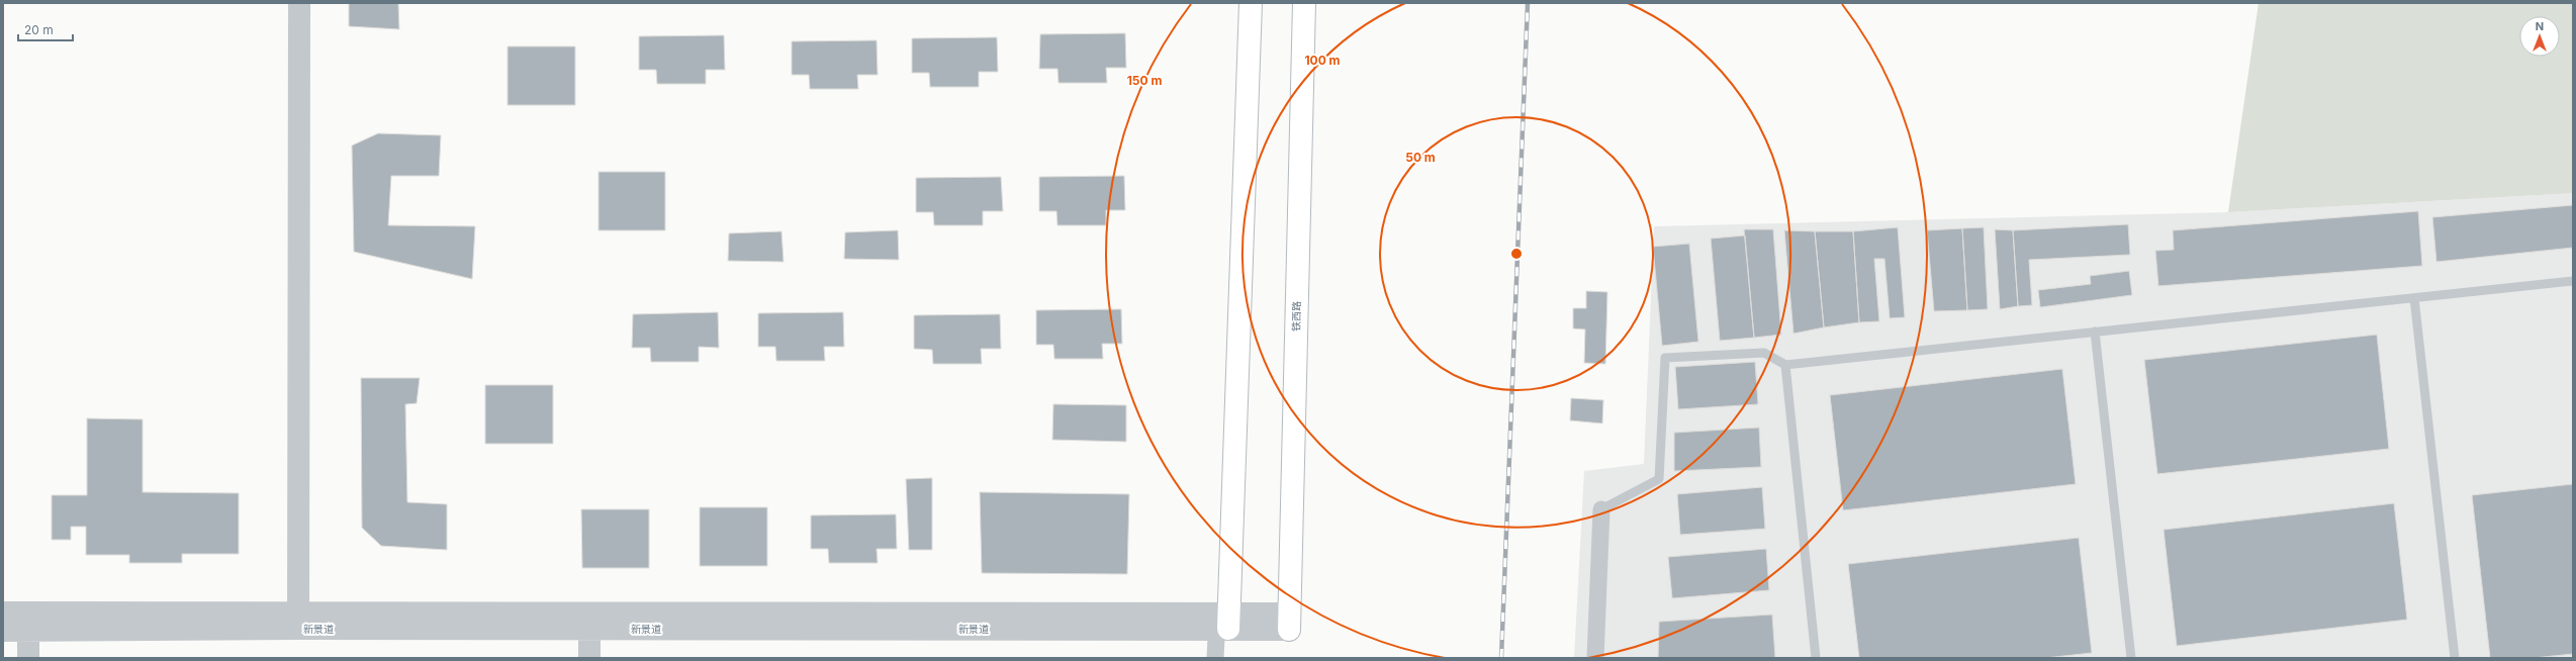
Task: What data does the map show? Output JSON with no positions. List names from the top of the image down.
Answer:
{
  "streets": {
    "main road": ["铁西路"],
    "street": ["新景道"]
  },
  "crossings": [
    ["铁西路", "新景道"]
  ],
  "scale_bar": "20 m",
  "north": "top",
  "rings": ["100 m", "150 m", "50 m"]
}
